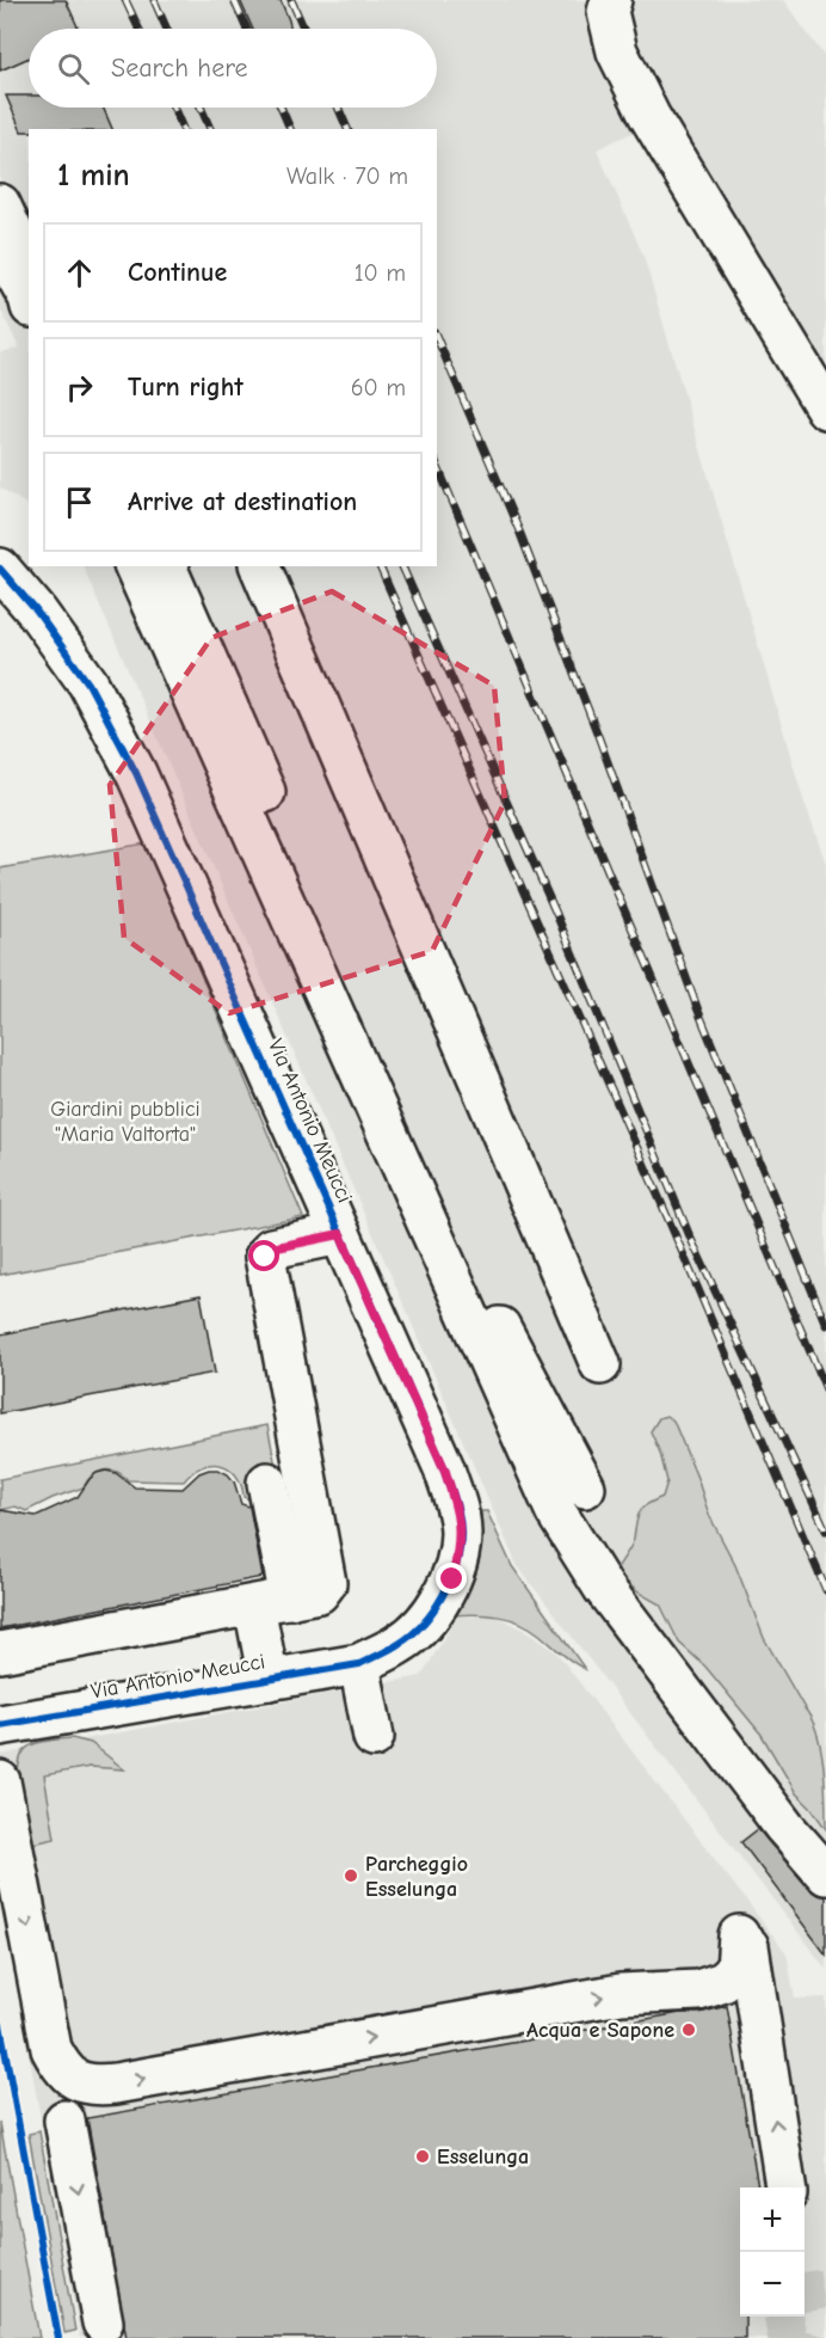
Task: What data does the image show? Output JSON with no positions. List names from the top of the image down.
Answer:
{
  "streets": {
    "street": ["Via Antonio Meucci"]
  },
  "parks": ["Giardini pubblici \"Maria Valtorta\""],
  "places": ["Parcheggio Esselunga", "Acqua e Sapone", "Esselunga"],
  "page": {
    "search": "Search here",
    "heading": ["1 min", "Walk · 70 m"],
    "list": [
      ["Continue", "10 m"],
      ["Turn right", "60 m"],
      "Arrive at destination"
    ],
    "map_buttons": ["+", "−"]
  }
}
